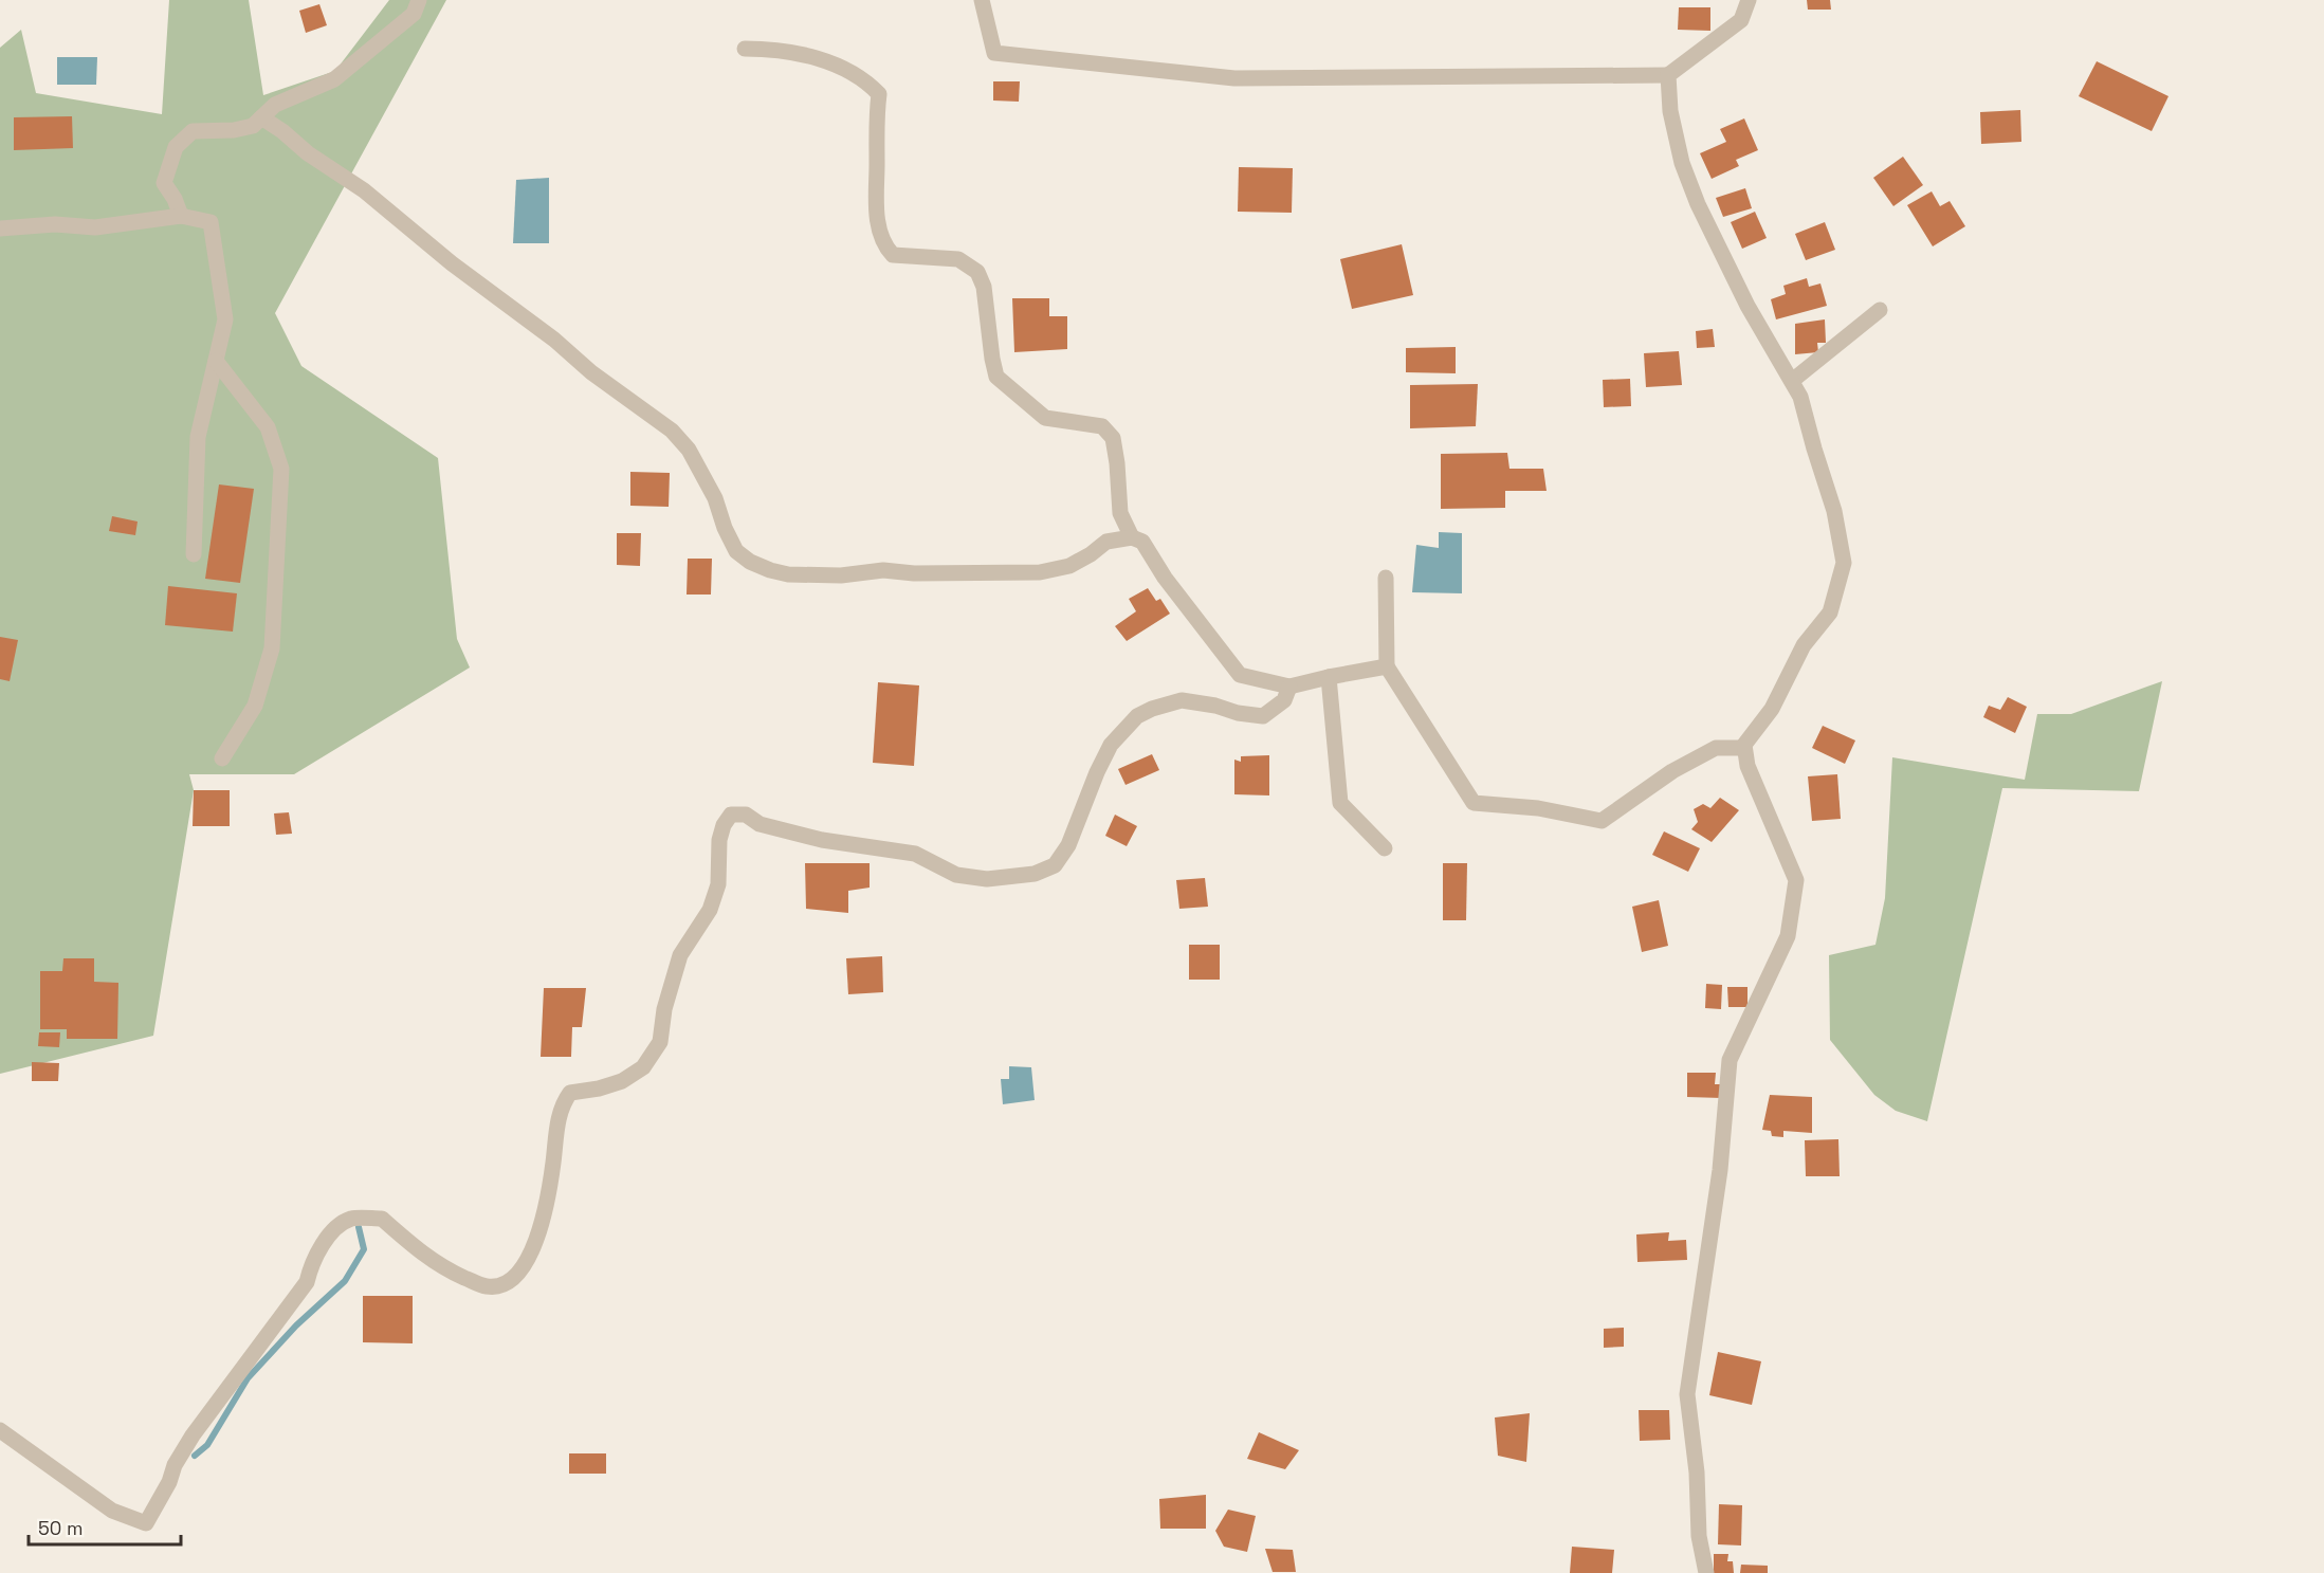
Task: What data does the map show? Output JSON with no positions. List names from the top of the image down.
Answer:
{
  "scale_bar": "50 m"
}
